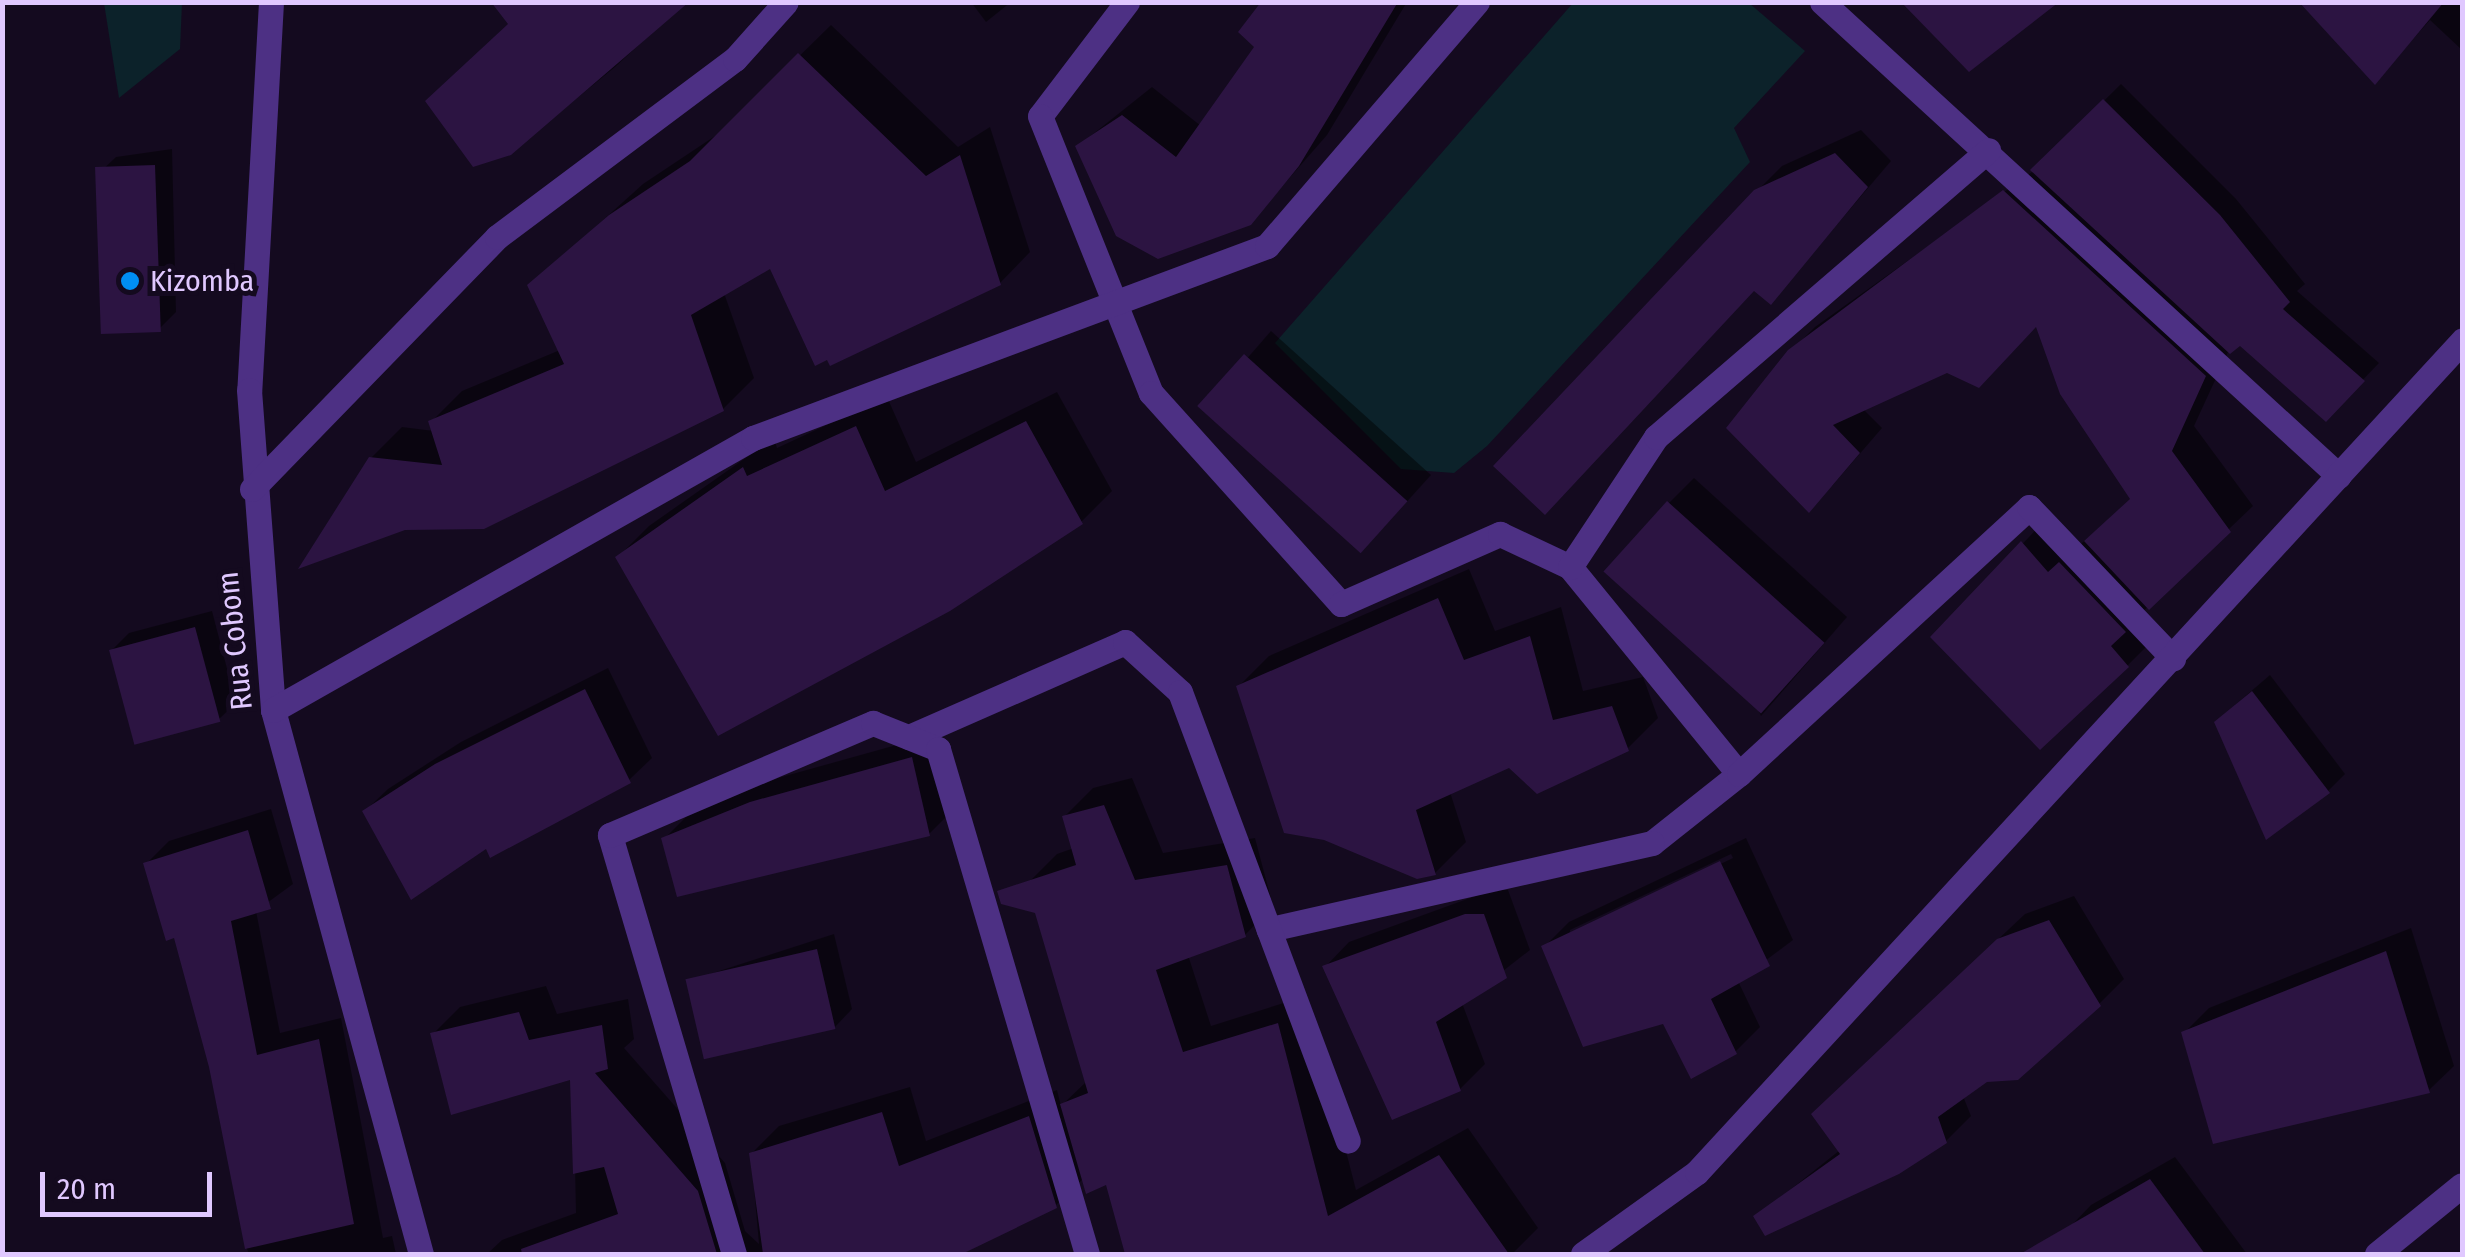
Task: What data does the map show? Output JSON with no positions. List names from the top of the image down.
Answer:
{
  "streets": {
    "street": ["Rua Cobom"]
  },
  "places": ["Kizomba"],
  "scale_bar": "20 m"
}
